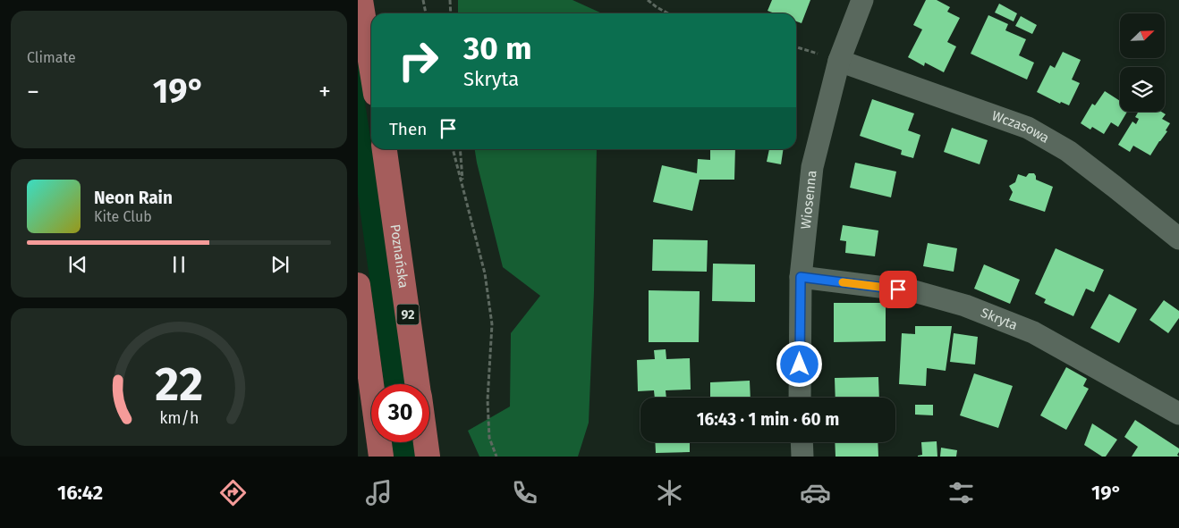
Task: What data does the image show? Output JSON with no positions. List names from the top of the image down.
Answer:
{
  "streets": {
    "main road": ["Poznańska", "92"],
    "street": ["Wczasowa", "Wiosenna", "Skryta"]
  },
  "crossings": [
    ["Wczasowa", "Wiosenna"],
    ["Wiosenna", "Skryta"]
  ],
  "north": "top right",
  "page": {
    "tile": "Climate",
    "turn": ["30 m", "Skryta"],
    "heat": ["−", "19°", "+"],
    "then": "Then",
    "song": ["Neon Rain", "Kite Club"],
    "limit": "30",
    "trip": "16:43 · 1 min · 60 m",
    "tabs": ["16:42", "19°"],
    "gauge": ["22", "km/h"]
  }
}
